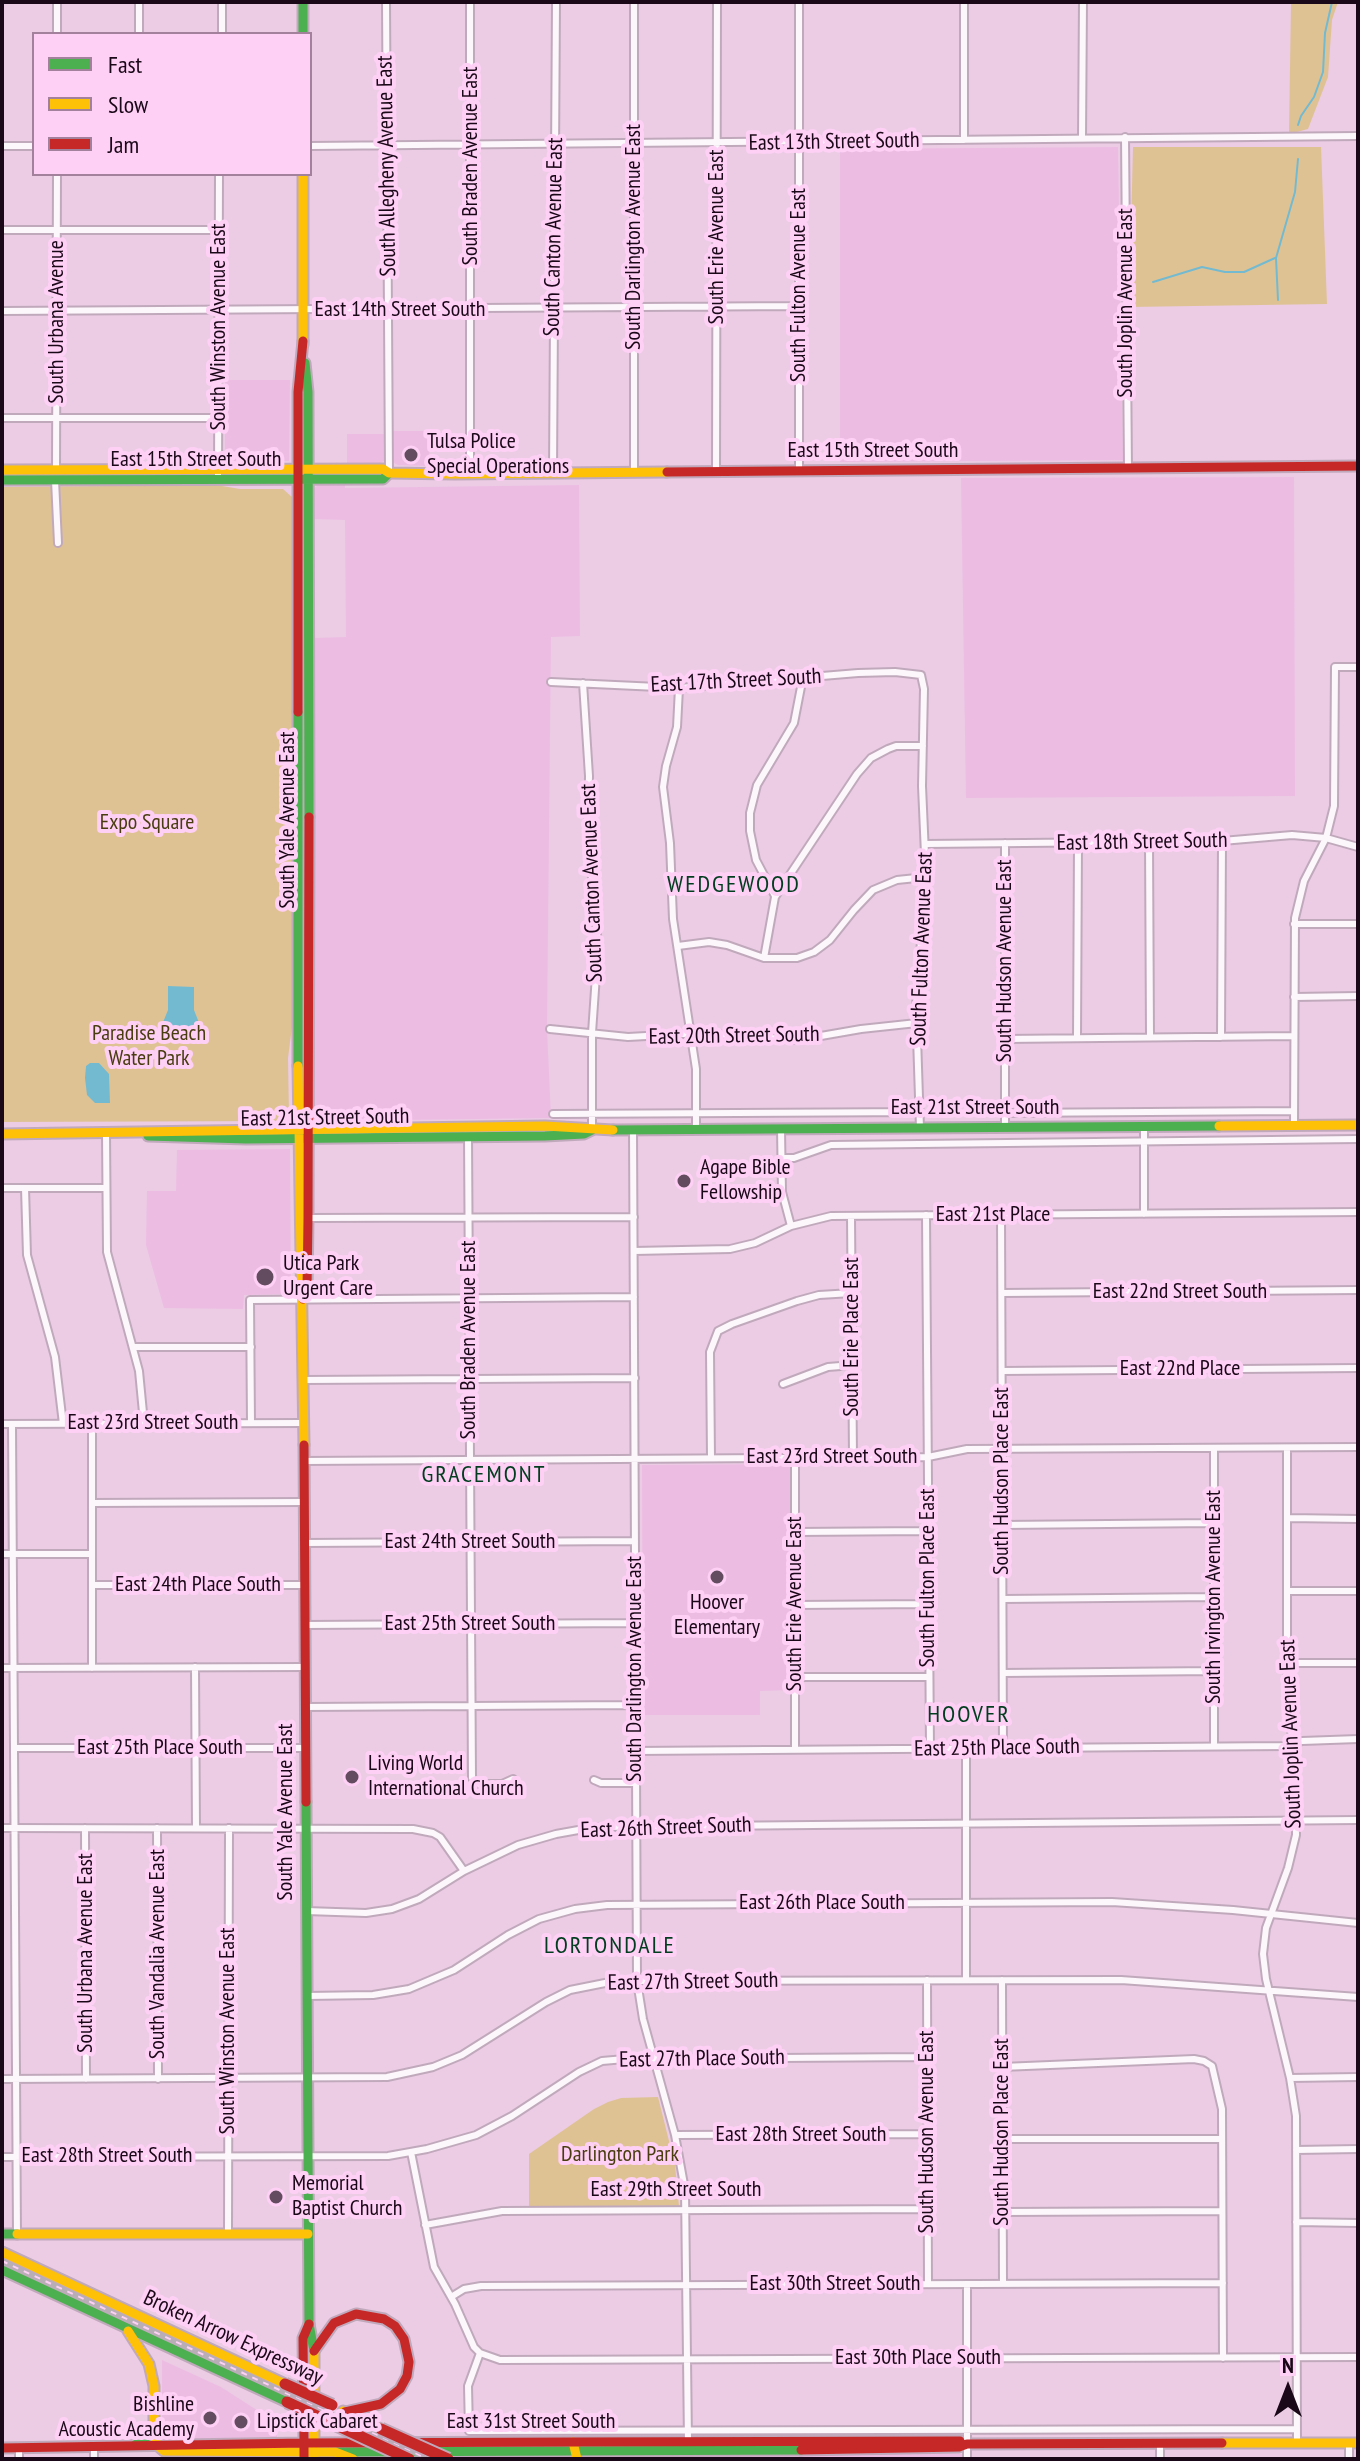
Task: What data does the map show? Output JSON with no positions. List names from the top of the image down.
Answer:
{
  "streets": {
    "main road": [
      "East 15th Street South",
      "South Yale Avenue East",
      "East 21st Street South",
      "Broken Arrow Expressway",
      "East 31st Street South"
    ],
    "street": [
      "East 13th Street South",
      "South Allegheny Avenue East",
      "South Braden Avenue East",
      "South Canton Avenue East",
      "South Darlington Avenue East",
      "South Erie Avenue East",
      "South Fulton Avenue East",
      "South Joplin Avenue East",
      "East 14th Street South",
      "South Urbana Avenue",
      "South Winston Avenue East",
      "East 17th Street South",
      "East 18th Street South",
      "South Hudson Avenue East",
      "East 20th Street South",
      "East 21st Place",
      "East 22nd Street South",
      "South Erie Place East",
      "East 22nd Place",
      "East 23rd Street South",
      "South Hudson Place East",
      "East 24th Street South",
      "South Fulton Place East",
      "East 24th Place South",
      "South Irvington Avenue East",
      "East 25th Street South",
      "East 25th Place South",
      "East 26th Street South",
      "East 26th Place South",
      "South Urbana Avenue East",
      "South Vandalia Avenue East",
      "East 27th Street South",
      "East 27th Place South",
      "East 28th Street South",
      "East 29th Street South",
      "East 30th Street South",
      "East 30th Place South"
    ]
  },
  "crossings": [
    ["East 13th Street South", "South Allegheny Avenue East"],
    ["East 13th Street South", "South Braden Avenue East"],
    ["East 13th Street South", "South Canton Avenue East"],
    ["East 13th Street South", "South Darlington Avenue East"],
    ["East 13th Street South", "South Erie Avenue East"],
    ["East 13th Street South", "South Fulton Avenue East"],
    ["East 13th Street South", "South Joplin Avenue East"],
    ["South Allegheny Avenue East", "East 14th Street South"],
    ["South Allegheny Avenue East", "East 15th Street South"],
    ["South Braden Avenue East", "East 14th Street South"],
    ["South Braden Avenue East", "East 15th Street South"],
    ["South Braden Avenue East", "East 21st Street South"],
    ["South Braden Avenue East", "East 23rd Street South"],
    ["South Braden Avenue East", "East 24th Street South"],
    ["South Braden Avenue East", "East 25th Street South"],
    ["South Canton Avenue East", "East 14th Street South"],
    ["South Canton Avenue East", "East 15th Street South"],
    ["South Canton Avenue East", "East 17th Street South"],
    ["South Canton Avenue East", "East 20th Street South"],
    ["South Canton Avenue East", "East 21st Street South"],
    ["South Darlington Avenue East", "East 14th Street South"],
    ["South Darlington Avenue East", "East 15th Street South"],
    ["South Darlington Avenue East", "East 21st Street South"],
    ["South Darlington Avenue East", "East 21st Place"],
    ["South Darlington Avenue East", "East 23rd Street South"],
    ["South Darlington Avenue East", "East 24th Street South"],
    ["South Darlington Avenue East", "East 25th Street South"],
    ["South Darlington Avenue East", "East 25th Place South"],
    ["South Darlington Avenue East", "East 26th Street South"],
    ["South Darlington Avenue East", "East 26th Place South"],
    ["South Darlington Avenue East", "East 27th Street South"],
    ["South Darlington Avenue East", "East 27th Place South"],
    ["South Darlington Avenue East", "East 28th Street South"],
    ["South Darlington Avenue East", "East 29th Street South"],
    ["South Darlington Avenue East", "East 30th Street South"],
    ["South Darlington Avenue East", "East 30th Place South"],
    ["South Darlington Avenue East", "East 31st Street South"],
    ["South Erie Avenue East", "East 14th Street South"],
    ["South Erie Avenue East", "East 15th Street South"],
    ["South Erie Avenue East", "East 23rd Street South"],
    ["South Erie Avenue East", "East 25th Place South"],
    ["South Fulton Avenue East", "East 14th Street South"],
    ["South Fulton Avenue East", "East 15th Street South"],
    ["South Fulton Avenue East", "East 17th Street South"],
    ["South Fulton Avenue East", "East 18th Street South"],
    ["South Fulton Avenue East", "East 20th Street South"],
    ["South Fulton Avenue East", "East 21st Street South"],
    ["South Joplin Avenue East", "East 15th Street South"],
    ["South Joplin Avenue East", "East 23rd Street South"],
    ["South Joplin Avenue East", "East 25th Place South"],
    ["South Joplin Avenue East", "East 26th Street South"],
    ["South Joplin Avenue East", "East 26th Place South"],
    ["South Joplin Avenue East", "East 27th Street South"],
    ["South Joplin Avenue East", "East 30th Place South"],
    ["South Joplin Avenue East", "East 31st Street South"],
    ["East 14th Street South", "South Urbana Avenue"],
    ["East 14th Street South", "South Winston Avenue East"],
    ["East 14th Street South", "South Yale Avenue East"],
    ["South Urbana Avenue", "East 15th Street South"],
    ["South Winston Avenue East", "East 15th Street South"],
    ["South Winston Avenue East", "East 27th Street South"],
    ["South Winston Avenue East", "East 28th Street South"],
    ["East 15th Street South", "South Yale Avenue East"],
    ["South Yale Avenue East", "East 21st Street South"],
    ["South Yale Avenue East", "East 23rd Street South"],
    ["South Yale Avenue East", "East 24th Street South"],
    ["South Yale Avenue East", "East 24th Place South"],
    ["South Yale Avenue East", "East 25th Street South"],
    ["South Yale Avenue East", "East 25th Place South"],
    ["South Yale Avenue East", "East 26th Street South"],
    ["South Yale Avenue East", "East 26th Place South"],
    ["South Yale Avenue East", "East 27th Street South"],
    ["South Yale Avenue East", "East 27th Place South"],
    ["South Yale Avenue East", "East 28th Street South"],
    ["South Yale Avenue East", "East 31st Street South"],
    ["East 18th Street South", "South Hudson Avenue East"],
    ["South Hudson Avenue East", "East 21st Street South"],
    ["South Hudson Avenue East", "East 27th Street South"],
    ["South Hudson Avenue East", "East 27th Place South"],
    ["South Hudson Avenue East", "East 28th Street South"],
    ["South Hudson Avenue East", "East 29th Street South"],
    ["South Hudson Avenue East", "East 30th Street South"],
    ["East 21st Place", "South Erie Place East"],
    ["East 21st Place", "South Hudson Place East"],
    ["East 21st Place", "South Fulton Place East"],
    ["East 22nd Street South", "South Hudson Place East"],
    ["South Erie Place East", "East 23rd Street South"],
    ["East 22nd Place", "South Hudson Place East"],
    ["East 23rd Street South", "South Hudson Place East"],
    ["East 23rd Street South", "South Fulton Place East"],
    ["East 23rd Street South", "South Irvington Avenue East"],
    ["South Hudson Place East", "East 25th Place South"],
    ["South Hudson Place East", "East 27th Street South"],
    ["South Hudson Place East", "East 30th Street South"],
    ["South Fulton Place East", "East 25th Place South"],
    ["South Irvington Avenue East", "East 25th Place South"],
    ["South Urbana Avenue East", "East 27th Street South"],
    ["South Vandalia Avenue East", "East 27th Street South"],
    ["East 27th Place South", "East 28th Street South"],
    ["East 30th Place South", "East 31st Street South"]
  ],
  "districts": [
    "WEDGEWOOD",
    "GRACEMONT",
    "HOOVER",
    "LORTONDALE"
  ],
  "parks": ["Expo Square", "Paradise Beach Water Park", "Darlington Park"],
  "places": [
    "Tulsa Police Special Operations",
    "Agape Bible Fellowship",
    "Utica Park Urgent Care",
    "Hoover Elementary",
    "Living World International Church",
    "Memorial Baptist Church",
    "Bishline Acoustic Academy",
    "Lipstick Cabaret"
  ],
  "legend": ["Fast", "Slow", "Jam"],
  "north": "top"
}
